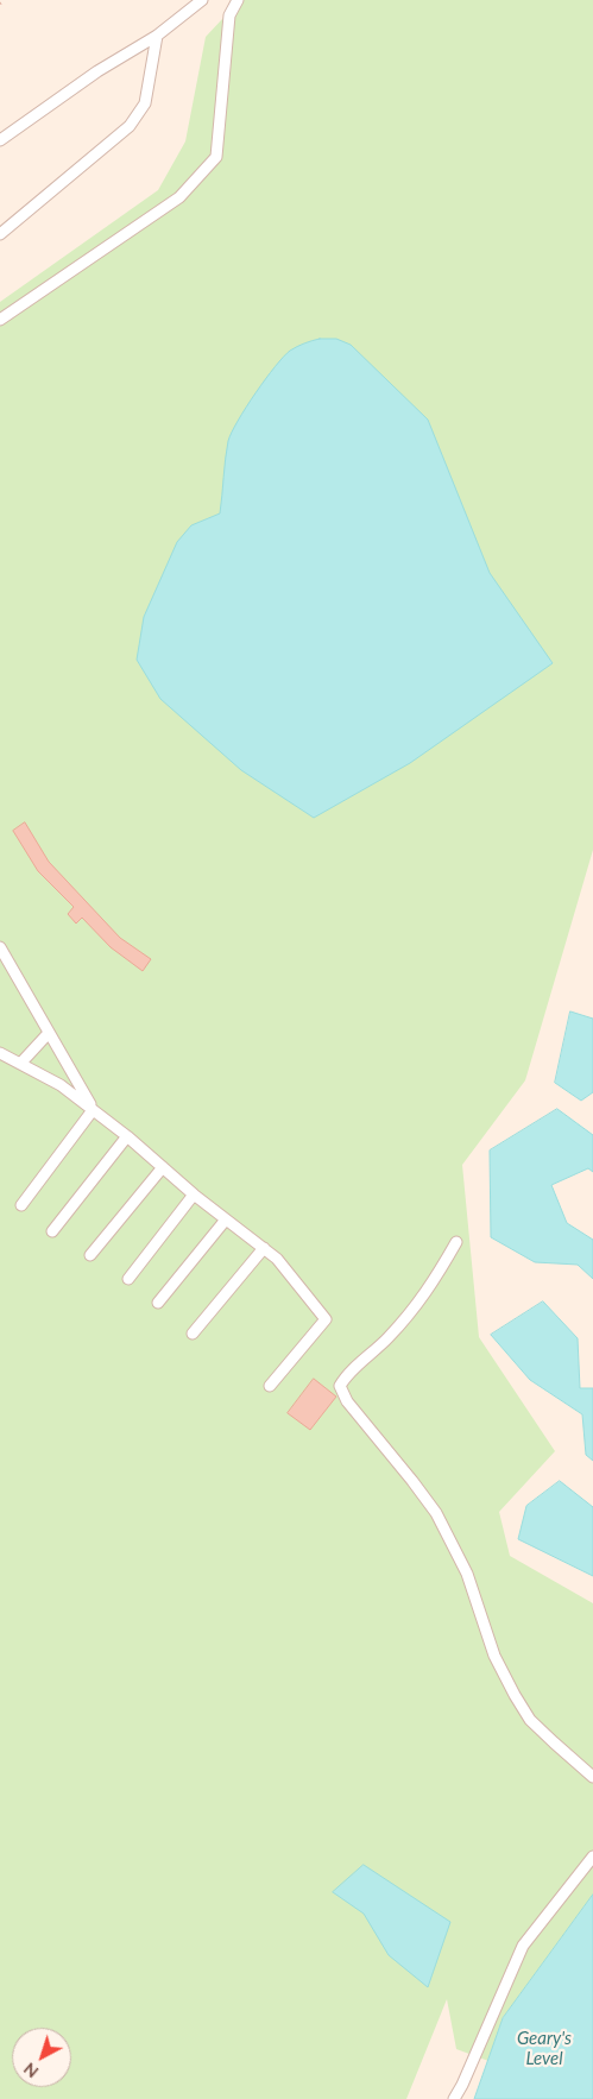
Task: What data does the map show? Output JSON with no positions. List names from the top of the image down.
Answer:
{
  "water": ["Geary's Level"],
  "north": "bottom left"
}
